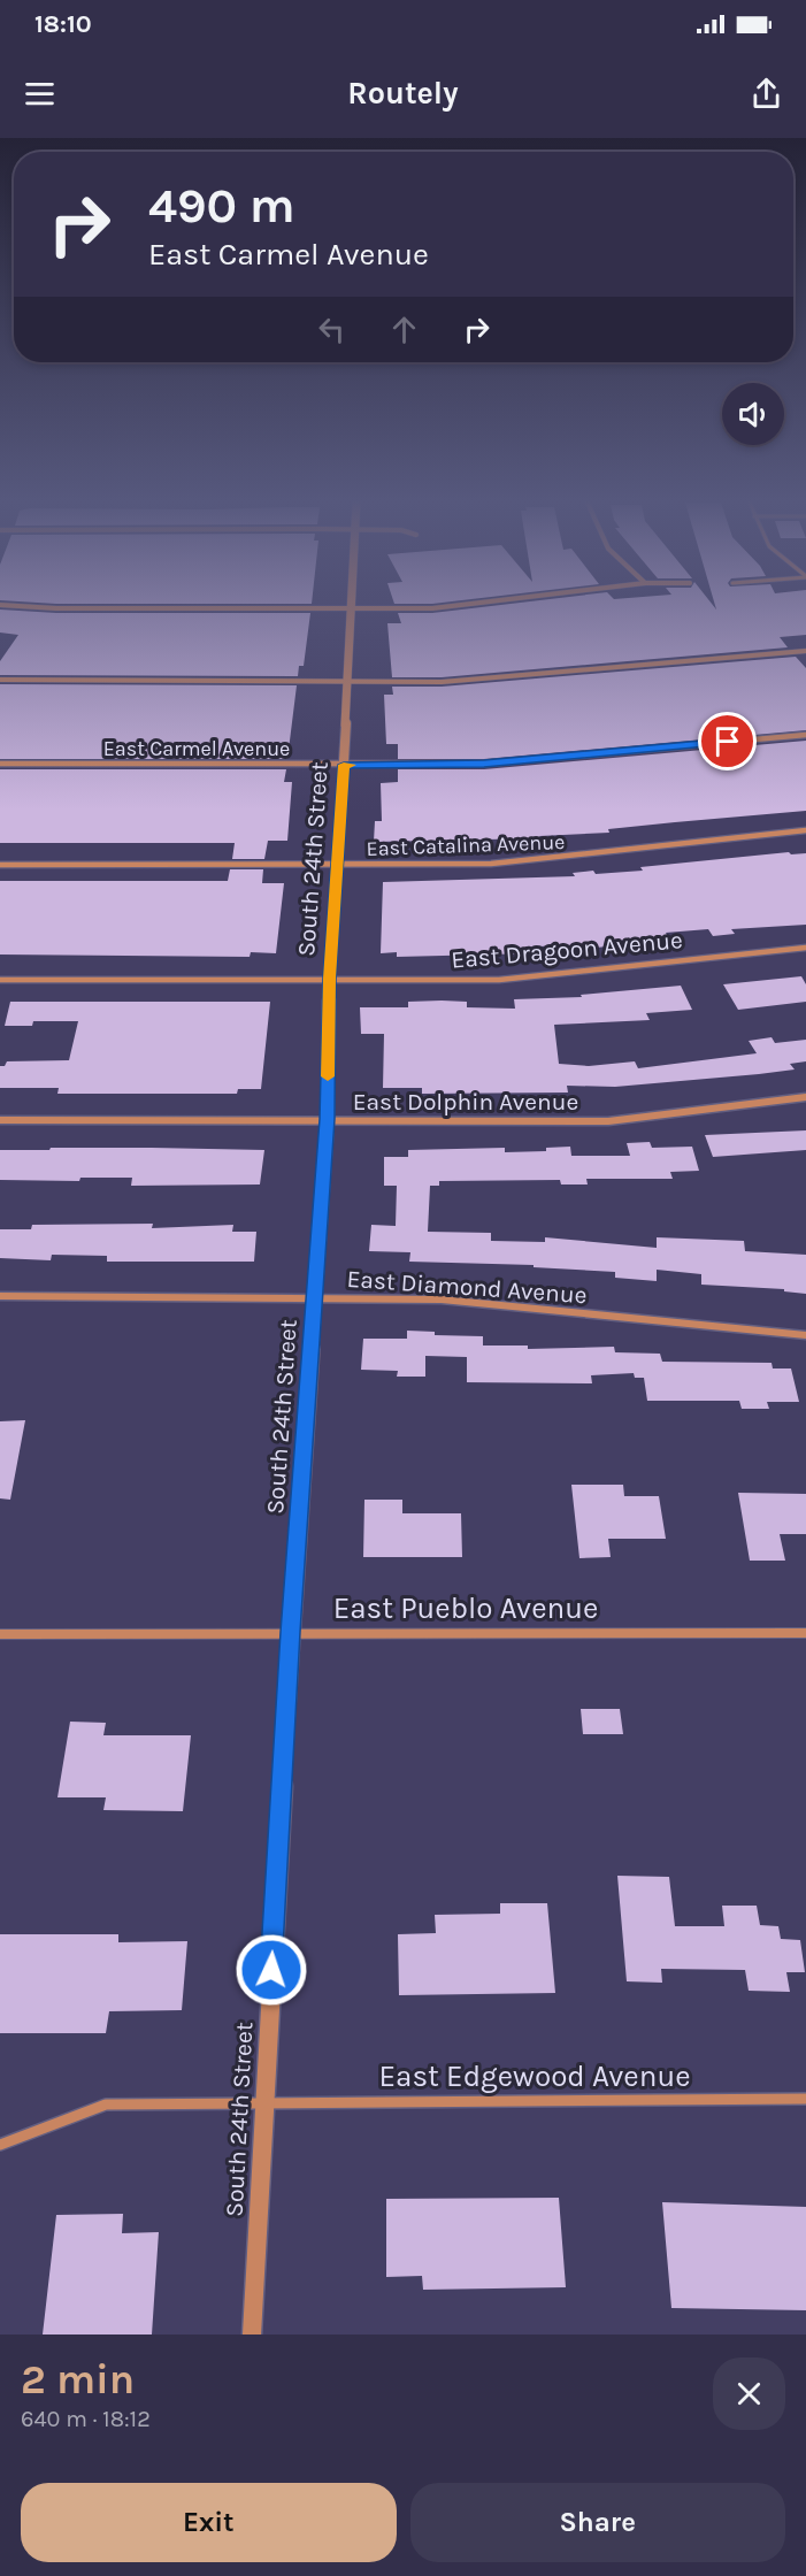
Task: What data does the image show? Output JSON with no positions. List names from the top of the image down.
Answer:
{
  "streets": {
    "street": [
      "East Carmel Avenue",
      "East Catalina Avenue",
      "South 24th Street",
      "East Dragoon Avenue",
      "East Dolphin Avenue",
      "East Diamond Avenue",
      "East Pueblo Avenue",
      "East Edgewood Avenue"
    ]
  },
  "crossings": [
    ["East Carmel Avenue", "South 24th Street"],
    ["East Catalina Avenue", "South 24th Street"],
    ["South 24th Street", "East Dragoon Avenue"],
    ["South 24th Street", "East Dolphin Avenue"],
    ["South 24th Street", "East Diamond Avenue"],
    ["South 24th Street", "East Pueblo Avenue"],
    ["South 24th Street", "East Edgewood Avenue"]
  ],
  "page": {
    "status": "18:10",
    "header": "Routely",
    "turn": ["490 m", "East Carmel Avenue"],
    "heading": ["2 min", "640 m · 18:12"],
    "buttons": ["Exit", "Share"]
  }
}
